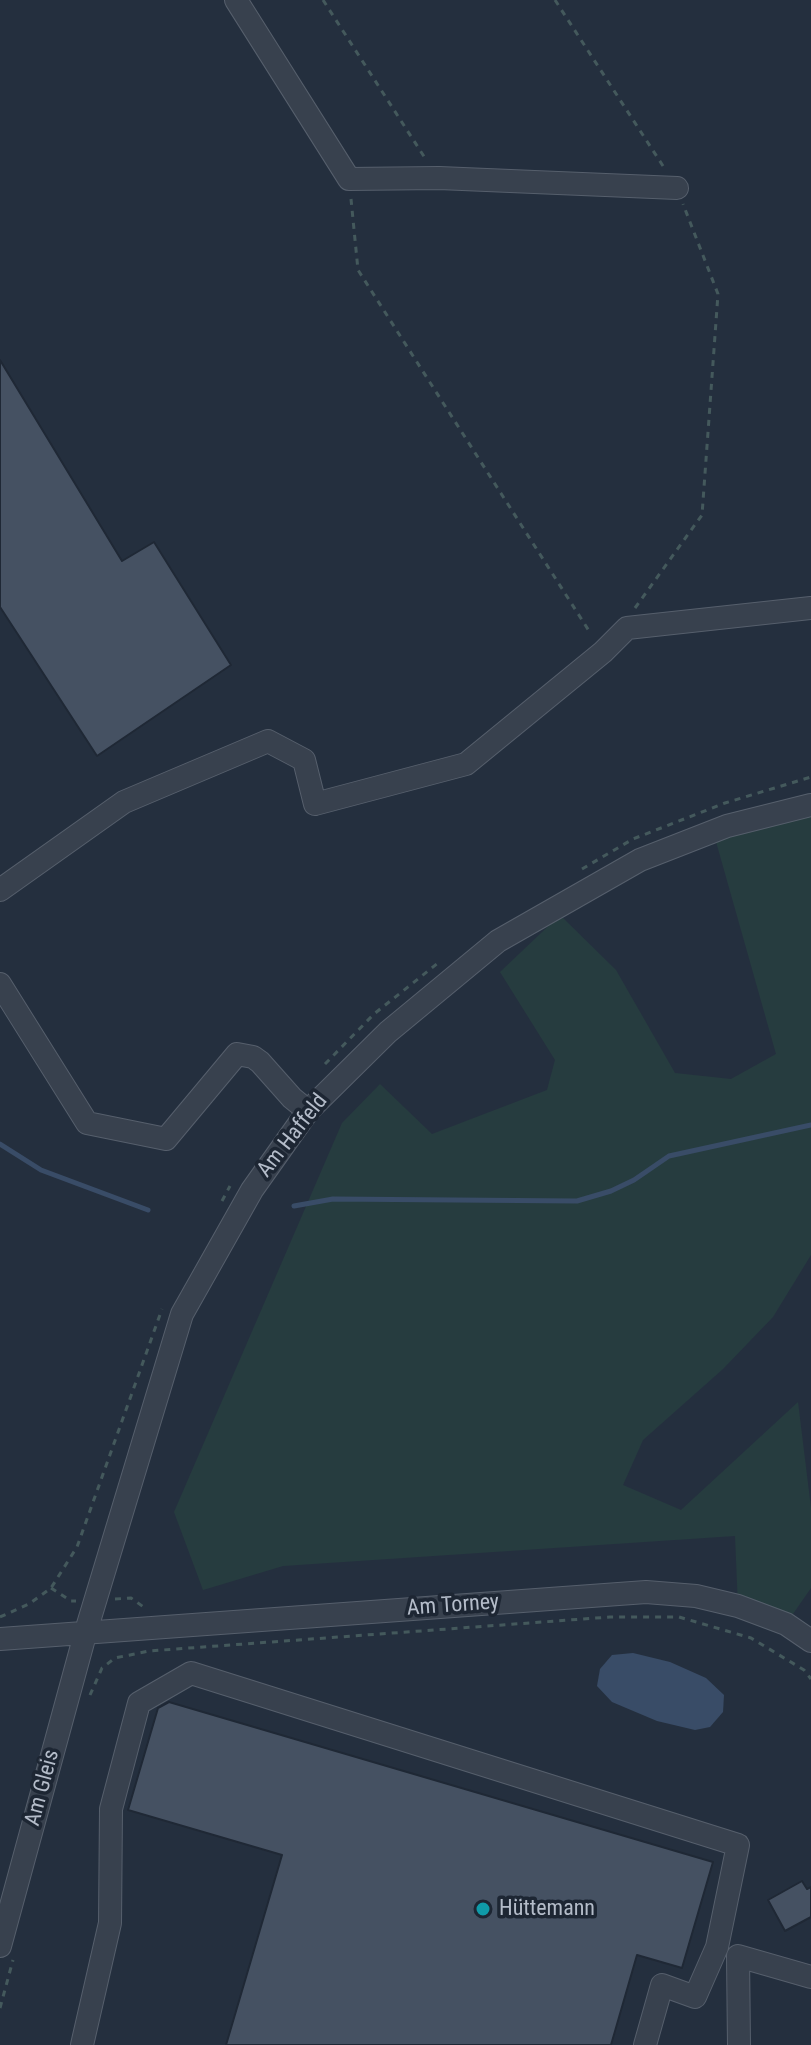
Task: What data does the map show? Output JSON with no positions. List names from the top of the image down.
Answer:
{
  "streets": {
    "street": ["Am Haffeld", "Am Torney", "Am Gleis"]
  },
  "crossings": [
    ["Am Haffeld", "Am Torney"],
    ["Am Haffeld", "Am Gleis"],
    ["Am Torney", "Am Gleis"]
  ],
  "places": ["Hüttemann"]
}
